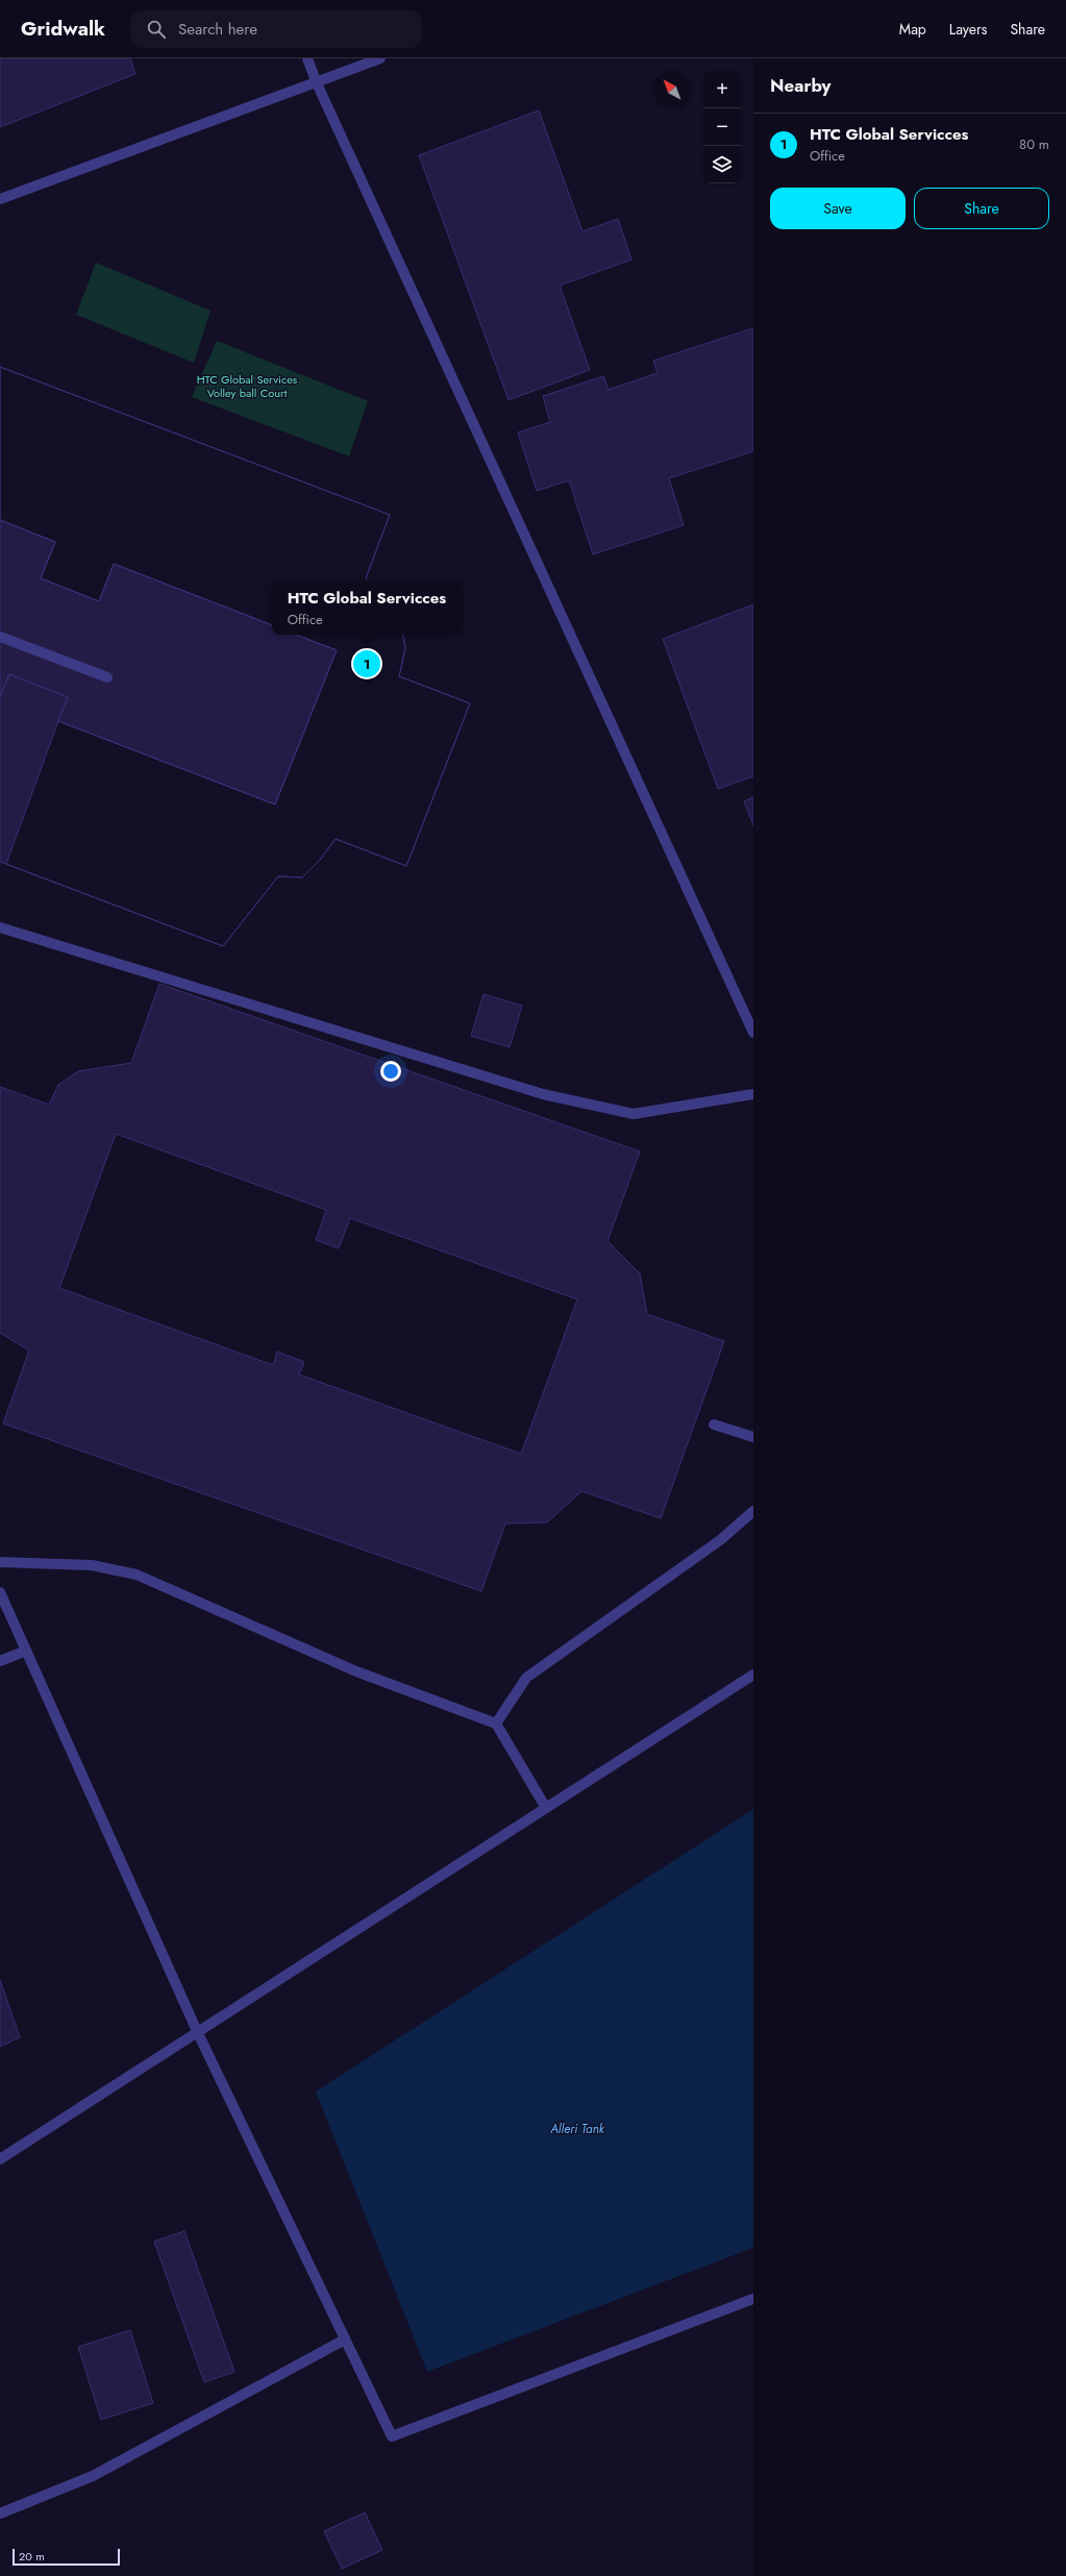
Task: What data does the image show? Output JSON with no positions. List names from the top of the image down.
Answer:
{
  "water": ["Alleri Tank"],
  "parks": ["HTC Global Services Volley ball Court"],
  "scale_bar": "20 m",
  "north": "top left",
  "page": {
    "header": "Gridwalk",
    "search": "Search here",
    "nav": ["Map", "Layers", "Share"],
    "heading": "Nearby",
    "map_buttons": ["+", "−"],
    "list": [
      {
        "mark": "1",
        "name": "HTC Global Servicces",
        "note": "Office",
        "value": "80 m"
      }
    ],
    "buttons": ["Save", "Share"],
    "popup": ["HTC Global Servicces", "Office"],
    "pins": "1",
    "scale": "20 m"
  }
}
